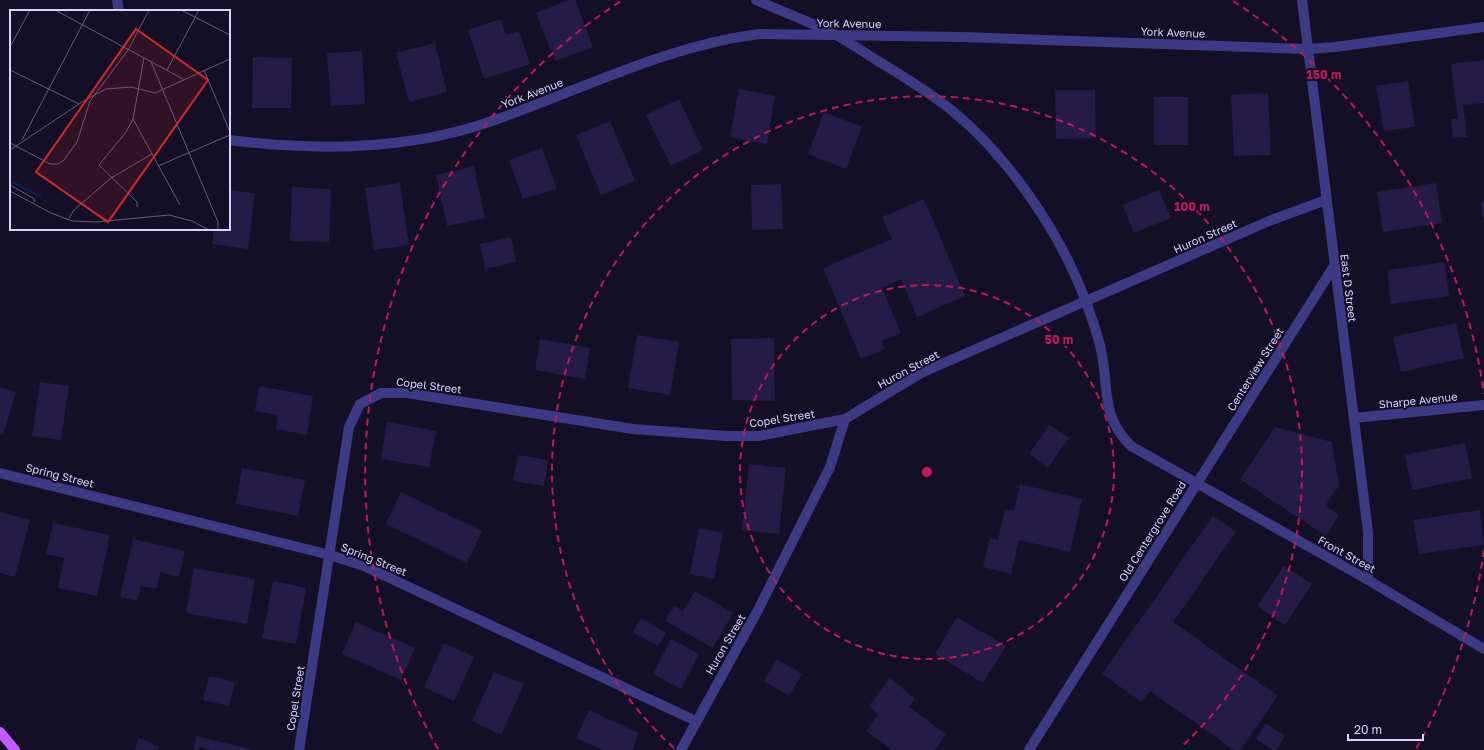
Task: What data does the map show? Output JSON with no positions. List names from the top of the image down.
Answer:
{
  "streets": {
    "street": [
      "York Avenue",
      "Huron Street",
      "East D Street",
      "Centerview Street",
      "Copel Street",
      "Sharpe Avenue",
      "Spring Street",
      "Old Centergrove Road",
      "Front Street"
    ]
  },
  "crossings": [
    ["York Avenue", "East D Street"],
    ["York Avenue", "Old Centergrove Road"],
    ["Huron Street", "East D Street"],
    ["Huron Street", "Copel Street"],
    ["Huron Street", "Spring Street"],
    ["Huron Street", "Old Centergrove Road"],
    ["East D Street", "Centerview Street"],
    ["East D Street", "Sharpe Avenue"],
    ["East D Street", "Front Street"],
    ["Centerview Street", "Old Centergrove Road"],
    ["Centerview Street", "Front Street"],
    ["Copel Street", "Spring Street"],
    ["Old Centergrove Road", "Front Street"]
  ],
  "scale_bar": "20 m",
  "rings": ["150 m", "100 m", "50 m"]
}
